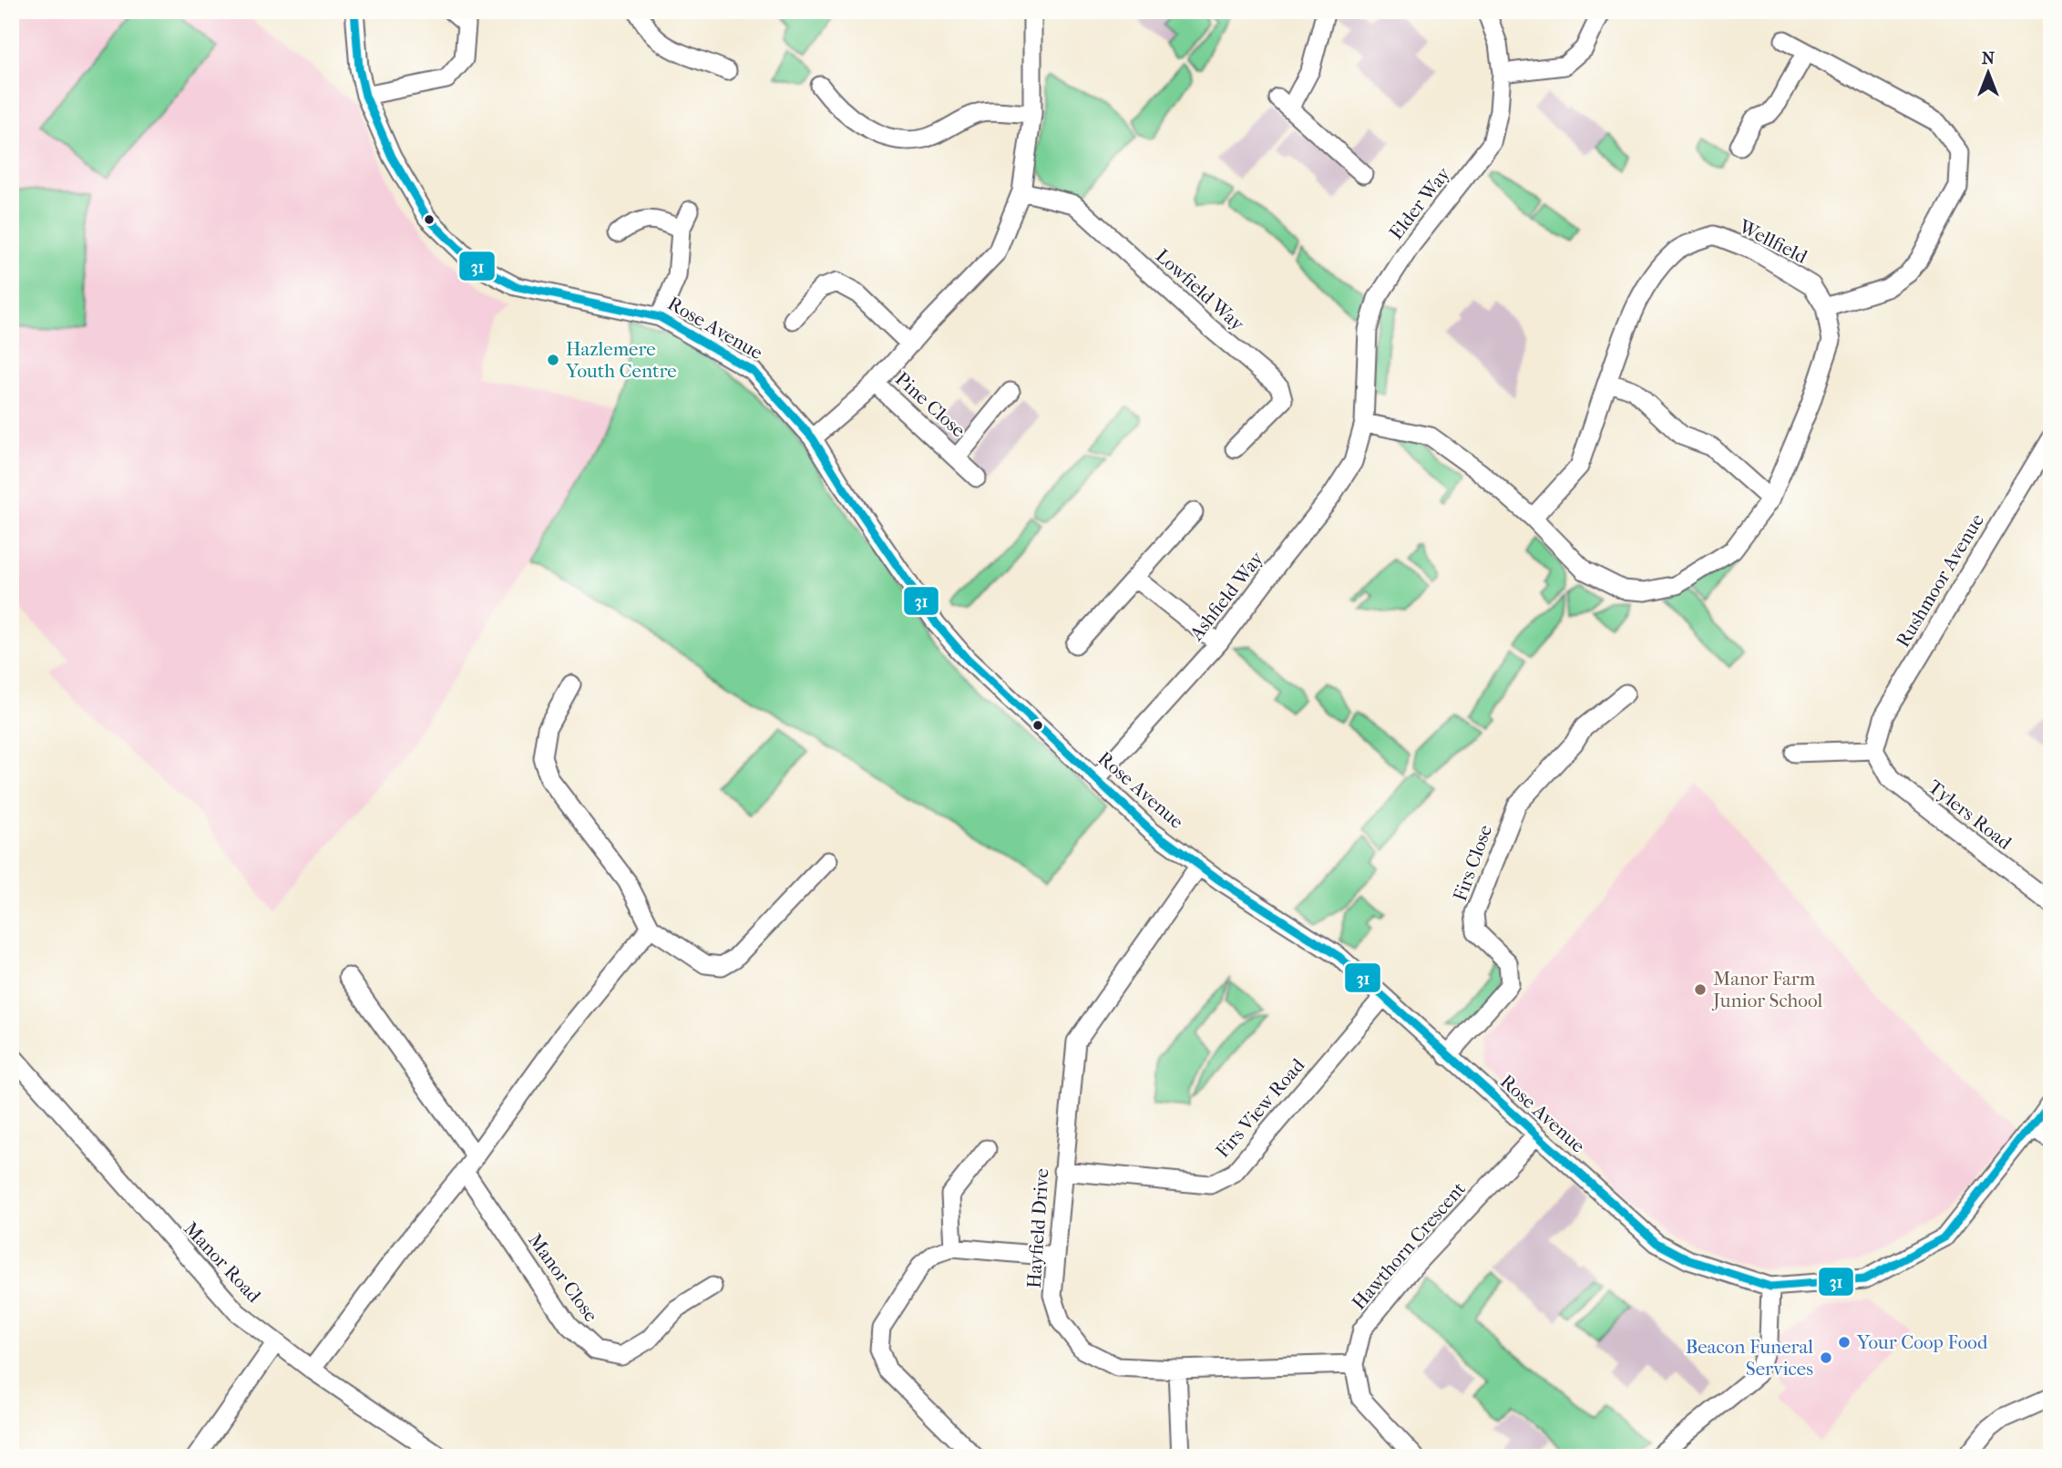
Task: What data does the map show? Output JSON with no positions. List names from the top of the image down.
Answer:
{
  "streets": {
    "street": [
      "Elder Way",
      "Wellfield",
      "Lowfield Way",
      "Rose Avenue",
      "Pine Close",
      "Rushmoor Avenue",
      "Ashfield Way",
      "Tylers Road",
      "Firs Close",
      "Firs View Road",
      "Hayfield Drive",
      "Hawthorn Crescent",
      "Manor Road",
      "Manor Close"
    ]
  },
  "crossings": [
    ["Elder Way", "Wellfield"],
    ["Elder Way", "Ashfield Way"],
    ["Wellfield", "Ashfield Way"],
    ["Rose Avenue", "Ashfield Way"],
    ["Rose Avenue", "Firs Close"],
    ["Rose Avenue", "Firs View Road"],
    ["Rose Avenue", "Hayfield Drive"],
    ["Rose Avenue", "Hawthorn Crescent"],
    ["Rushmoor Avenue", "Tylers Road"],
    ["Firs View Road", "Hayfield Drive"],
    ["Hayfield Drive", "Hawthorn Crescent"]
  ],
  "places": [
    "Hazlemere Youth Centre",
    "Manor Farm Junior School",
    "Your Coop Food",
    "Beacon Funeral Services"
  ],
  "lines": ["transit line 31"],
  "north": "top"
}
